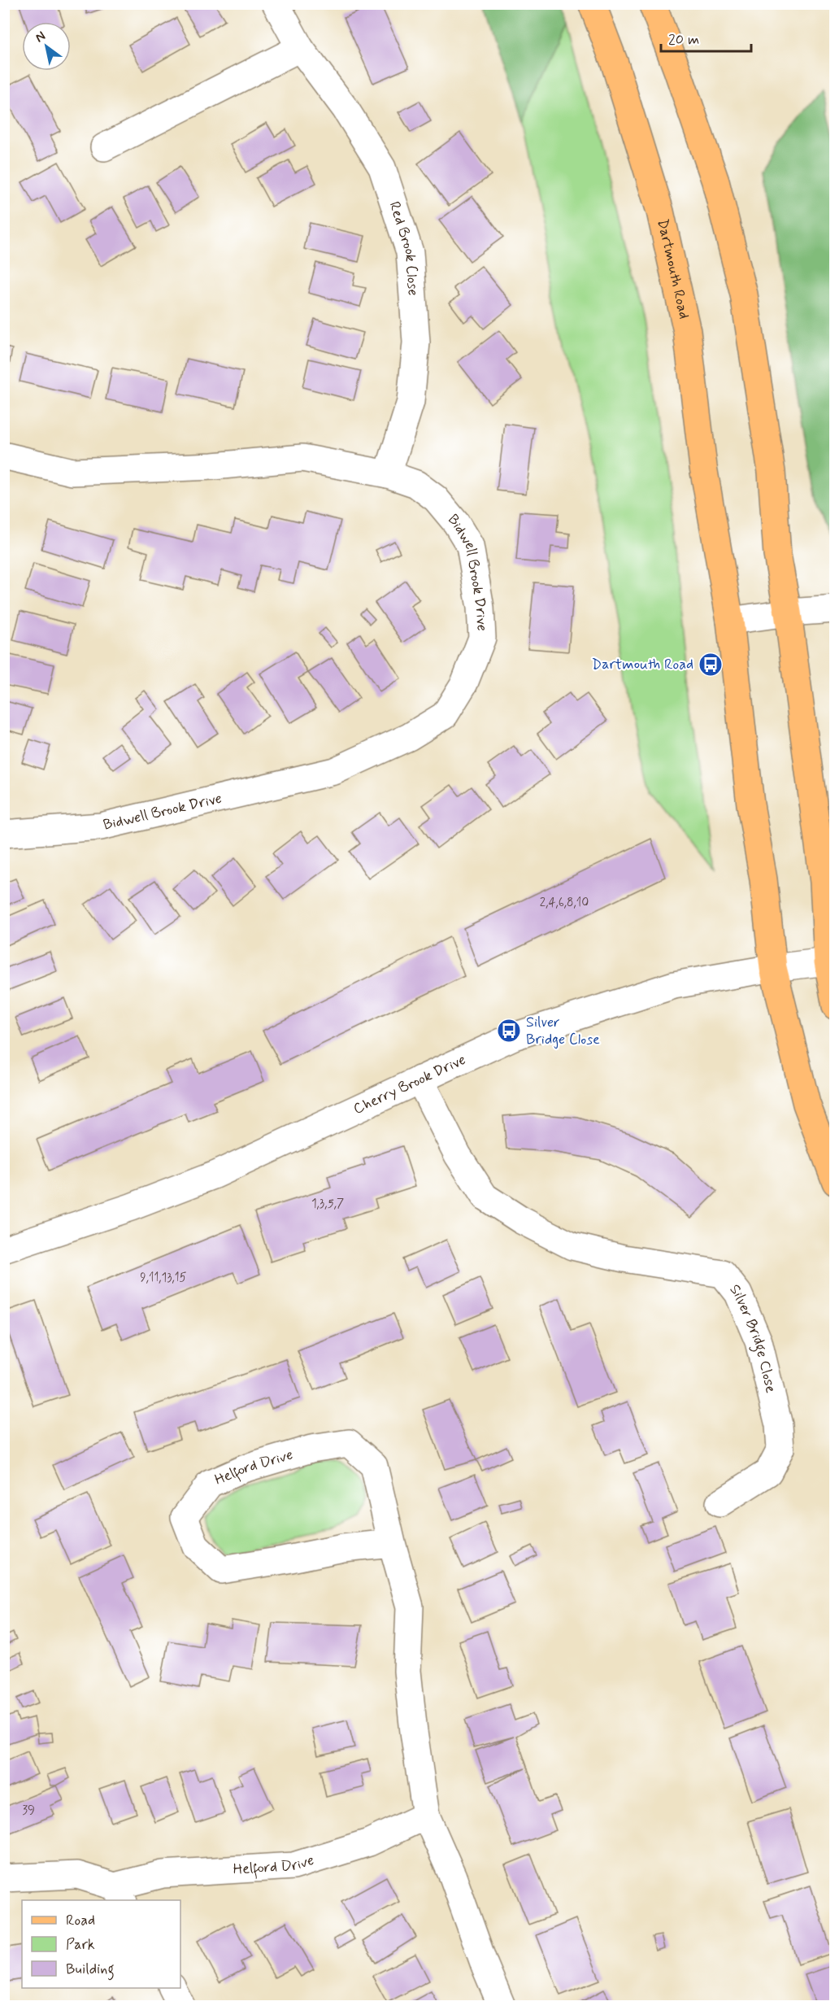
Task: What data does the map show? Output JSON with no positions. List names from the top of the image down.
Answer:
{
  "streets": {
    "main road": ["Dartmouth Road"],
    "street": [
      "Red Brook Close",
      "Bidwell Brook Drive",
      "Cherry Brook Drive",
      "Silver Bridge Close",
      "Helford Drive"
    ]
  },
  "crossings": [
    ["Red Brook Close", "Bidwell Brook Drive"],
    ["Dartmouth Road", "Cherry Brook Drive"],
    ["Cherry Brook Drive", "Silver Bridge Close"]
  ],
  "places": {
    "bus stop": ["Dartmouth Road", "Silver Bridge Close"]
  },
  "house_numbers": [
    "2,4,6,8,10",
    "1,3,5,7",
    "9,11,13,15",
    "39"
  ],
  "legend": ["Road", "Park", "Building"],
  "scale_bar": "20 m",
  "north": "top left"
}
